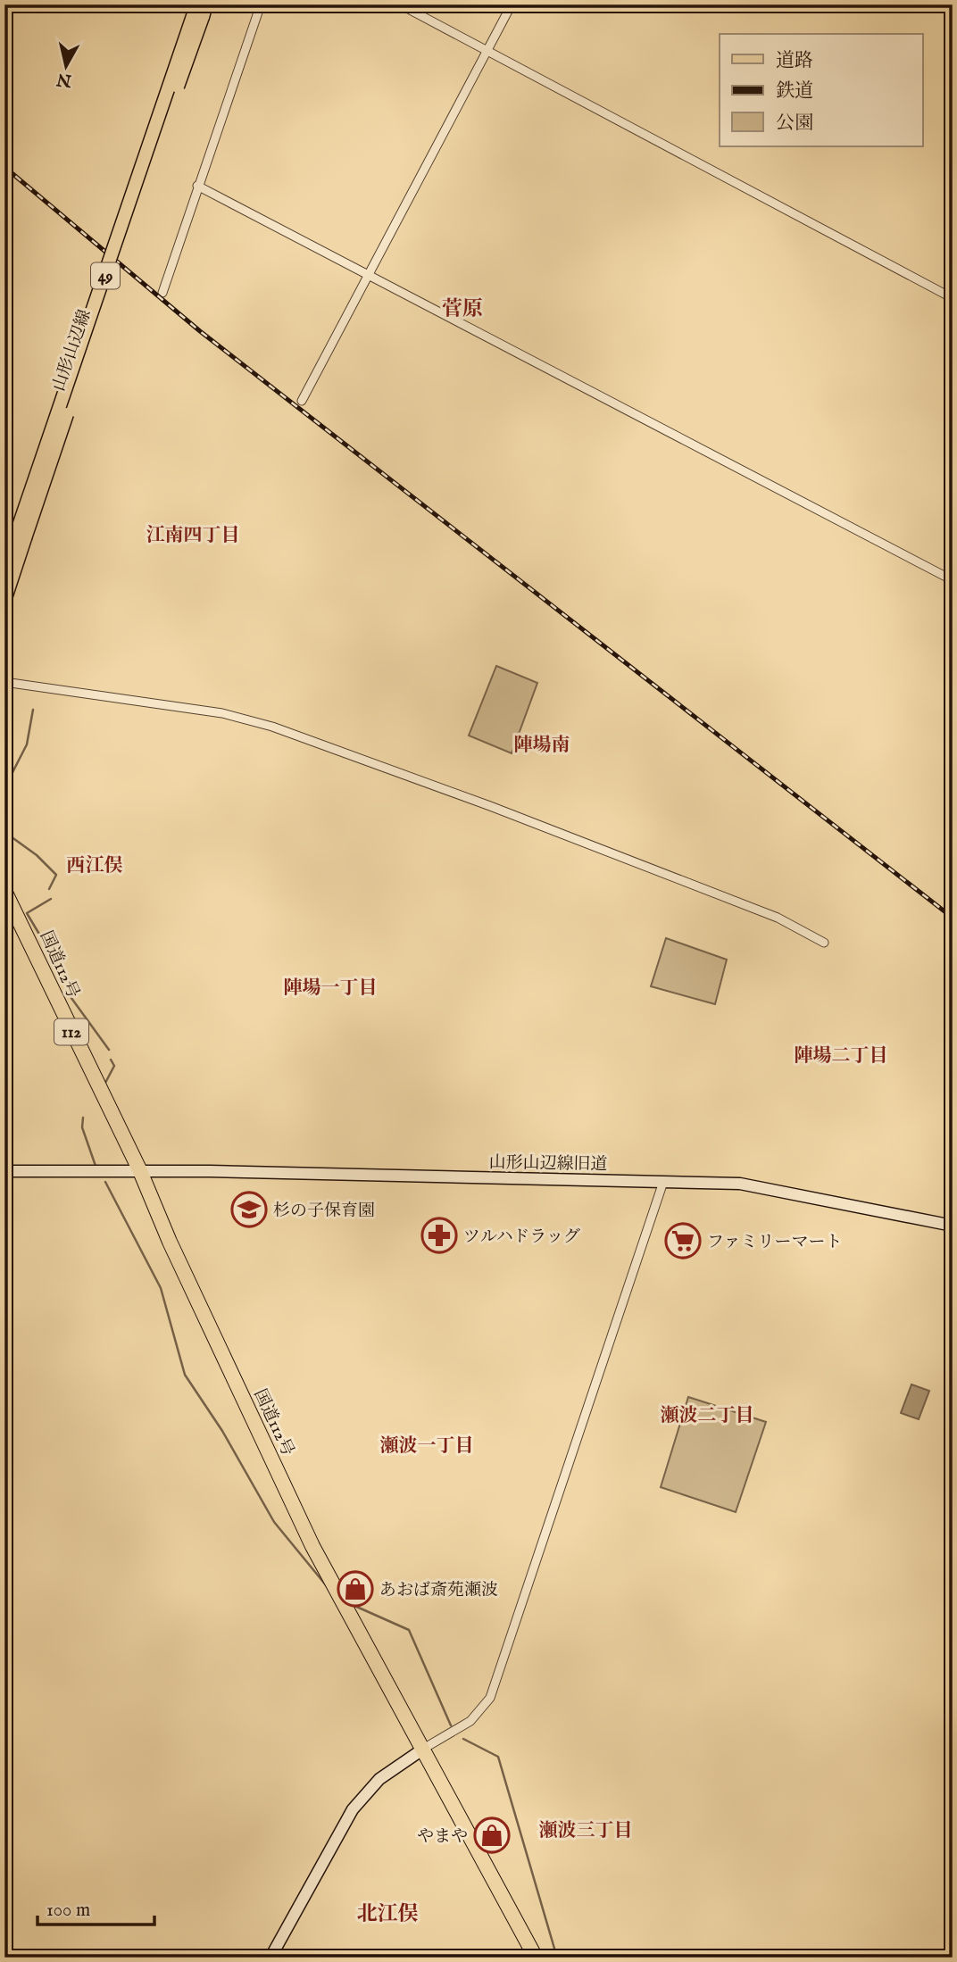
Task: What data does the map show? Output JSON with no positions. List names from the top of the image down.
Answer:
{
  "streets": {
    "highway": ["国道112号", "112"],
    "main road": ["49", "山形山辺線"],
    "street": ["山形山辺線旧道"]
  },
  "crossings": [
    ["国道112号", "山形山辺線旧道"]
  ],
  "districts": [
    "菅原",
    "江南四丁目",
    "陣場南",
    "西江俣",
    "陣場一丁目",
    "陣場二丁目",
    "瀬波二丁目",
    "瀬波一丁目",
    "瀬波三丁目",
    "北江俣"
  ],
  "places": {
    "school or university": ["杉の子保育園"],
    "pharmacy": ["ツルハドラッグ"],
    "supermarket": ["ファミリーマート"],
    "shop": ["あおば斎苑瀬波", "やまや"]
  },
  "legend": ["道路", "鉄道", "公園"],
  "scale_bar": "100 m",
  "north": "bottom"
}
